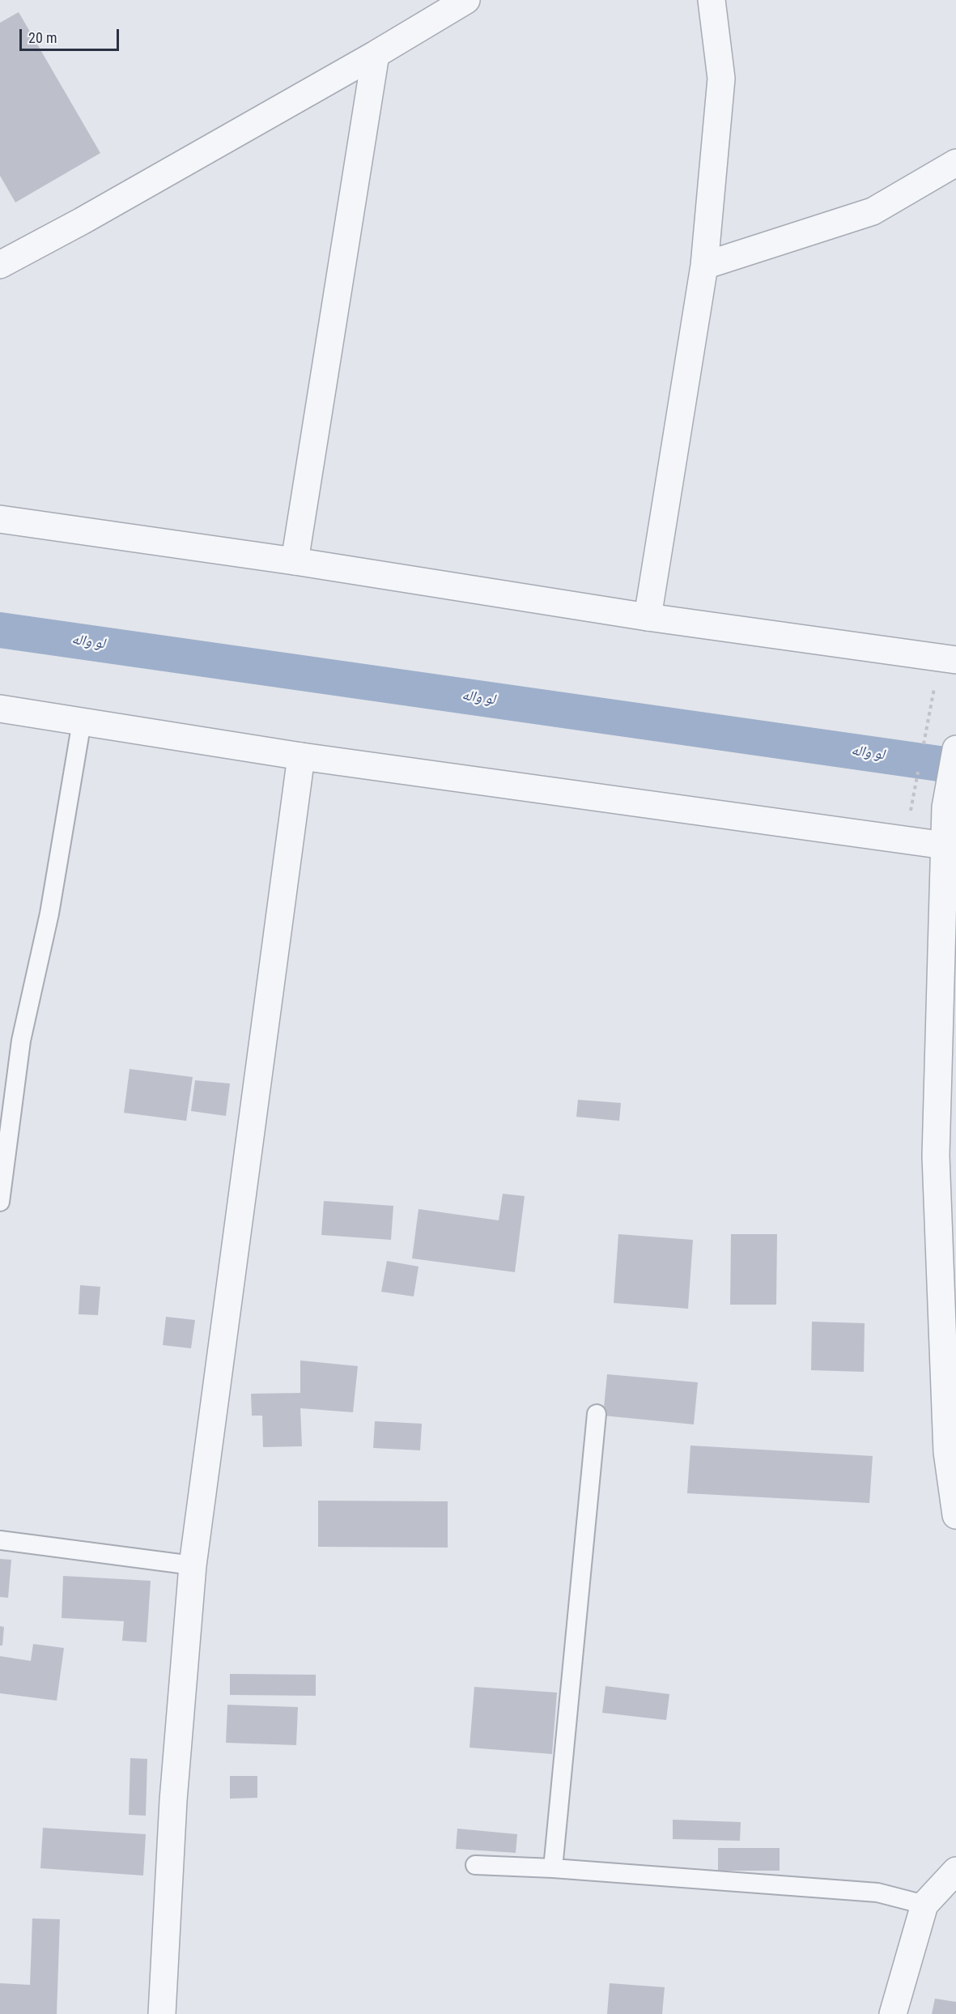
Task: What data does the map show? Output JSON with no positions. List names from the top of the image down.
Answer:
{
  "water": ["لو واله"],
  "scale_bar": "20 m"
}
